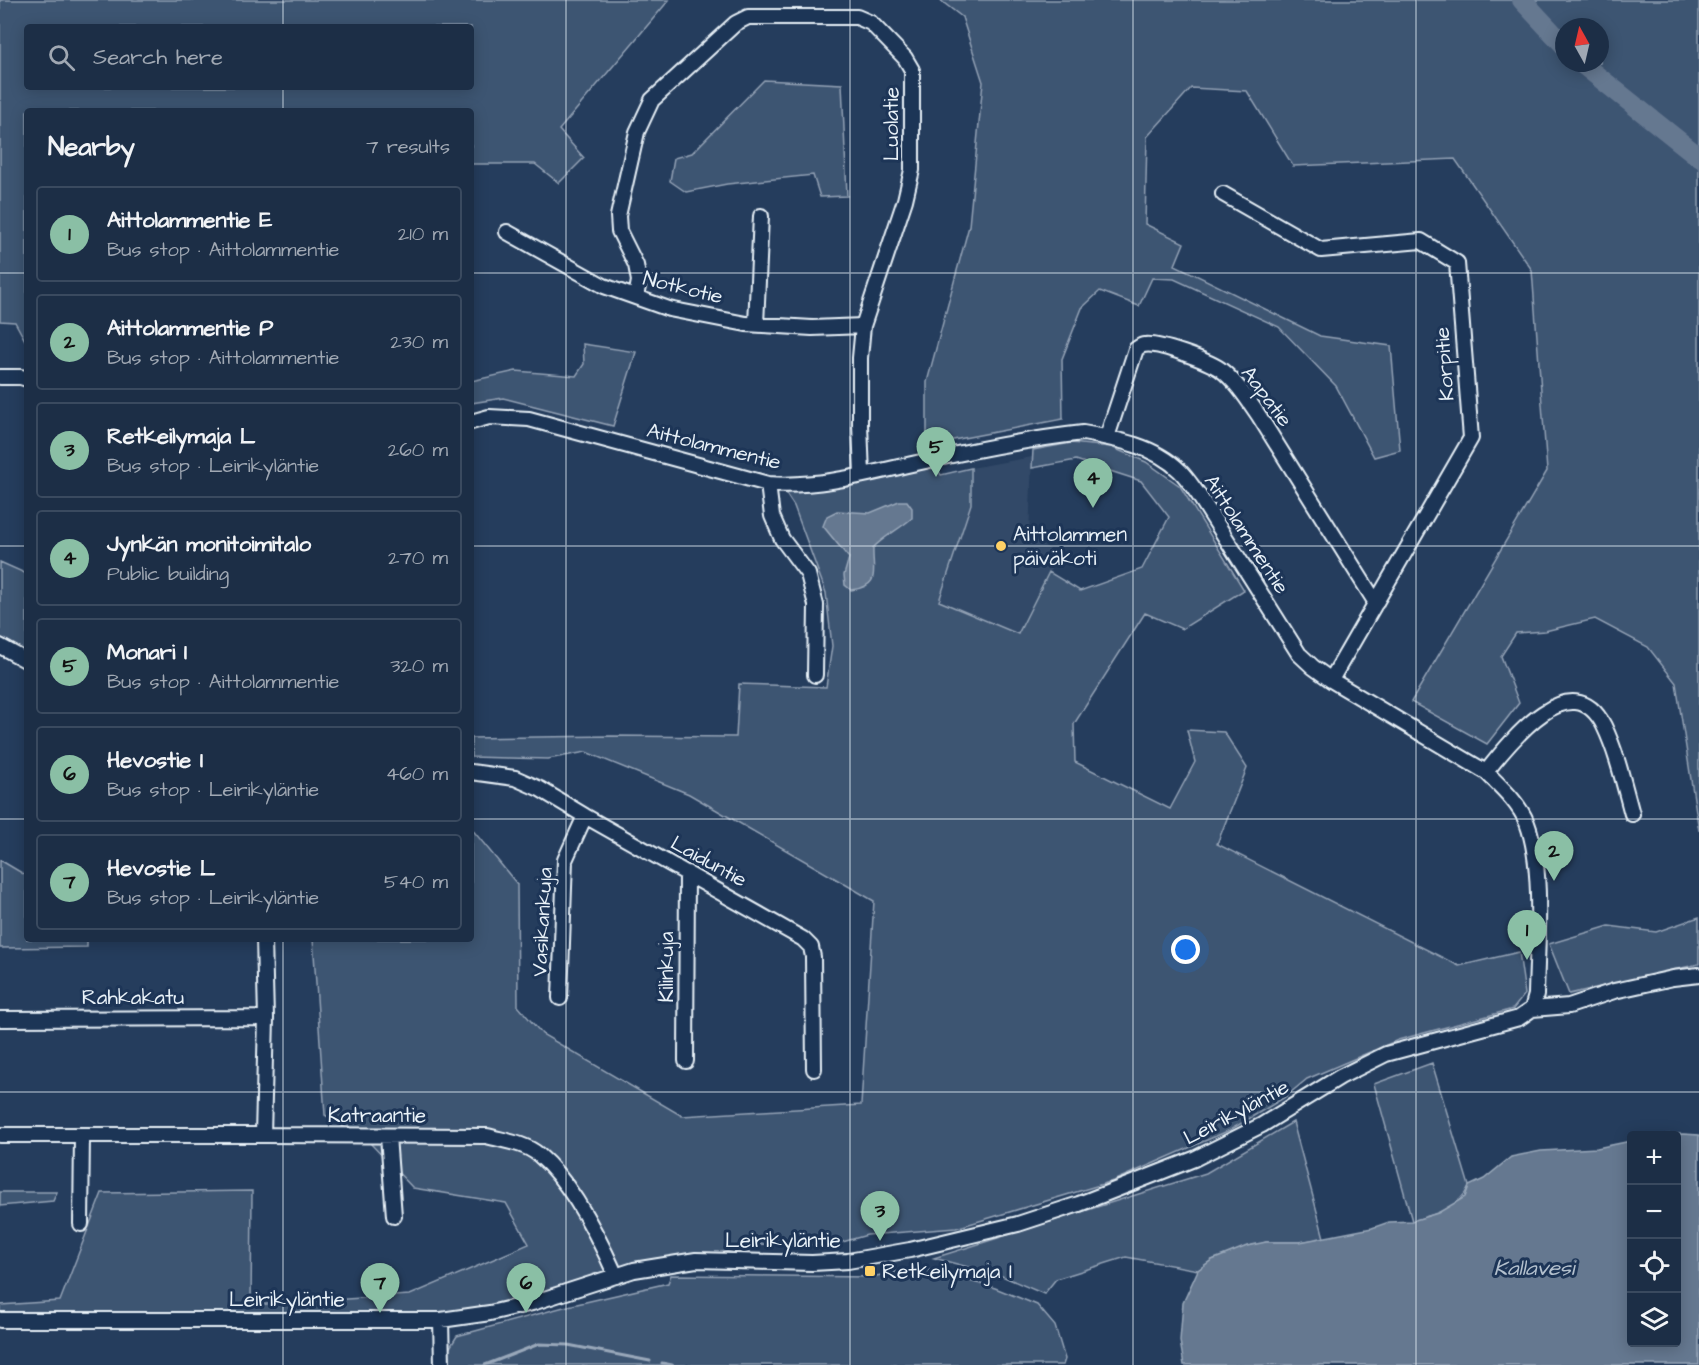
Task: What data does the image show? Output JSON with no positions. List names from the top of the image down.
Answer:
{
  "streets": {
    "street": [
      "Luolatie",
      "Notkotie",
      "Korpitie",
      "Aapatie",
      "Aittolammentie",
      "Laiduntie",
      "Vasikankuja",
      "Kilinkuja",
      "Rahkakatu",
      "Leirikyläntie",
      "Katraantie"
    ]
  },
  "crossings": [
    ["Luolatie", "Notkotie"],
    ["Luolatie", "Aittolammentie"],
    ["Korpitie", "Aapatie"],
    ["Korpitie", "Aittolammentie"],
    ["Aapatie", "Aittolammentie"],
    ["Aittolammentie", "Leirikyläntie"],
    ["Laiduntie", "Vasikankuja"],
    ["Laiduntie", "Kilinkuja"],
    ["Leirikyläntie", "Katraantie"]
  ],
  "water": ["Kallavesi"],
  "places": {
    "other": ["Aittolammen päiväkoti"],
    "transit": ["Retkeilymaja I"]
  },
  "north": "top",
  "page": {
    "search": "Search here",
    "heading": ["Nearby", "7 results"],
    "list": [
      {
        "mark": "1",
        "name": "Aittolammentie E",
        "note": "Bus stop · Aittolammentie",
        "value": "210 m"
      },
      {
        "mark": "2",
        "name": "Aittolammentie P",
        "note": "Bus stop · Aittolammentie",
        "value": "230 m"
      },
      {
        "mark": "3",
        "name": "Retkeilymaja L",
        "note": "Bus stop · Leirikyläntie",
        "value": "260 m"
      },
      {
        "mark": "4",
        "name": "Jynkän monitoimitalo",
        "note": "Public building",
        "value": "270 m"
      },
      {
        "mark": "5",
        "name": "Monari I",
        "note": "Bus stop · Aittolammentie",
        "value": "320 m"
      },
      {
        "mark": "6",
        "name": "Hevostie I",
        "note": "Bus stop · Leirikyläntie",
        "value": "460 m"
      },
      {
        "mark": "7",
        "name": "Hevostie L",
        "note": "Bus stop · Leirikyläntie",
        "value": "540 m"
      }
    ],
    "pins": [
      "5",
      "4",
      "2",
      "1",
      "3",
      "6",
      "7"
    ],
    "map_buttons": ["+", "−"]
  }
}
